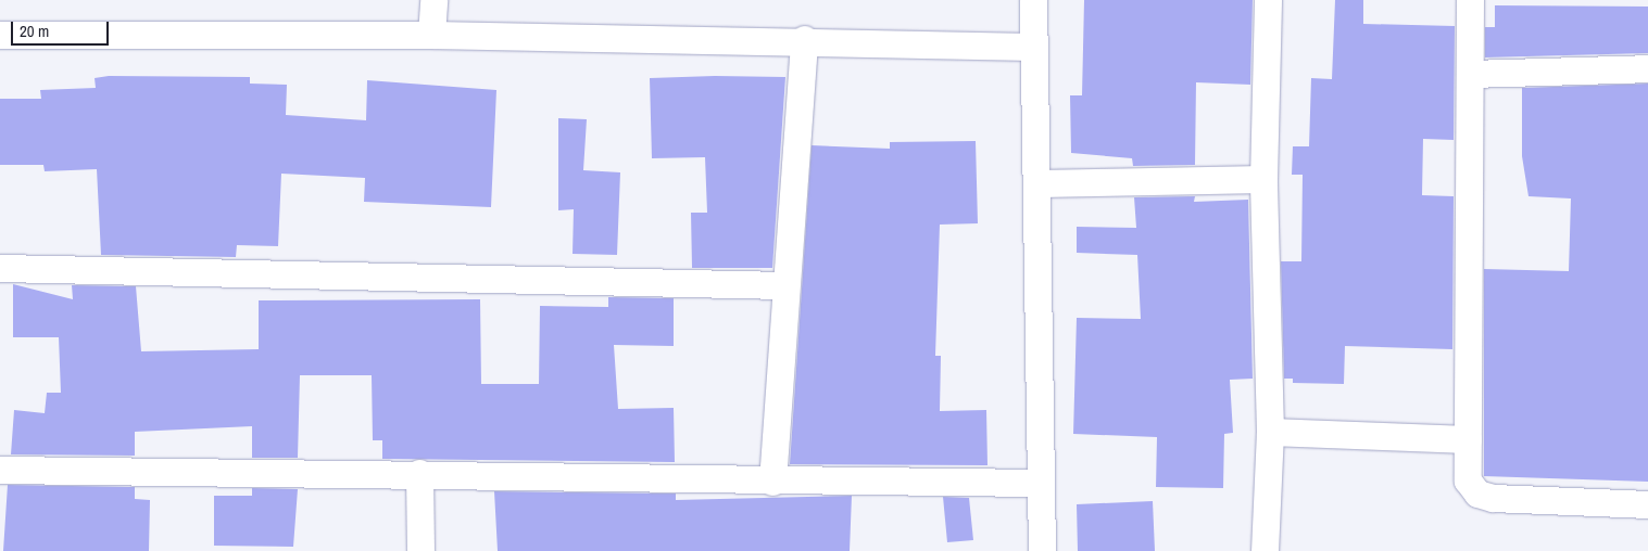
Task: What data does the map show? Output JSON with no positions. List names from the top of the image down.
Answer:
{
  "scale_bar": "20 m"
}
